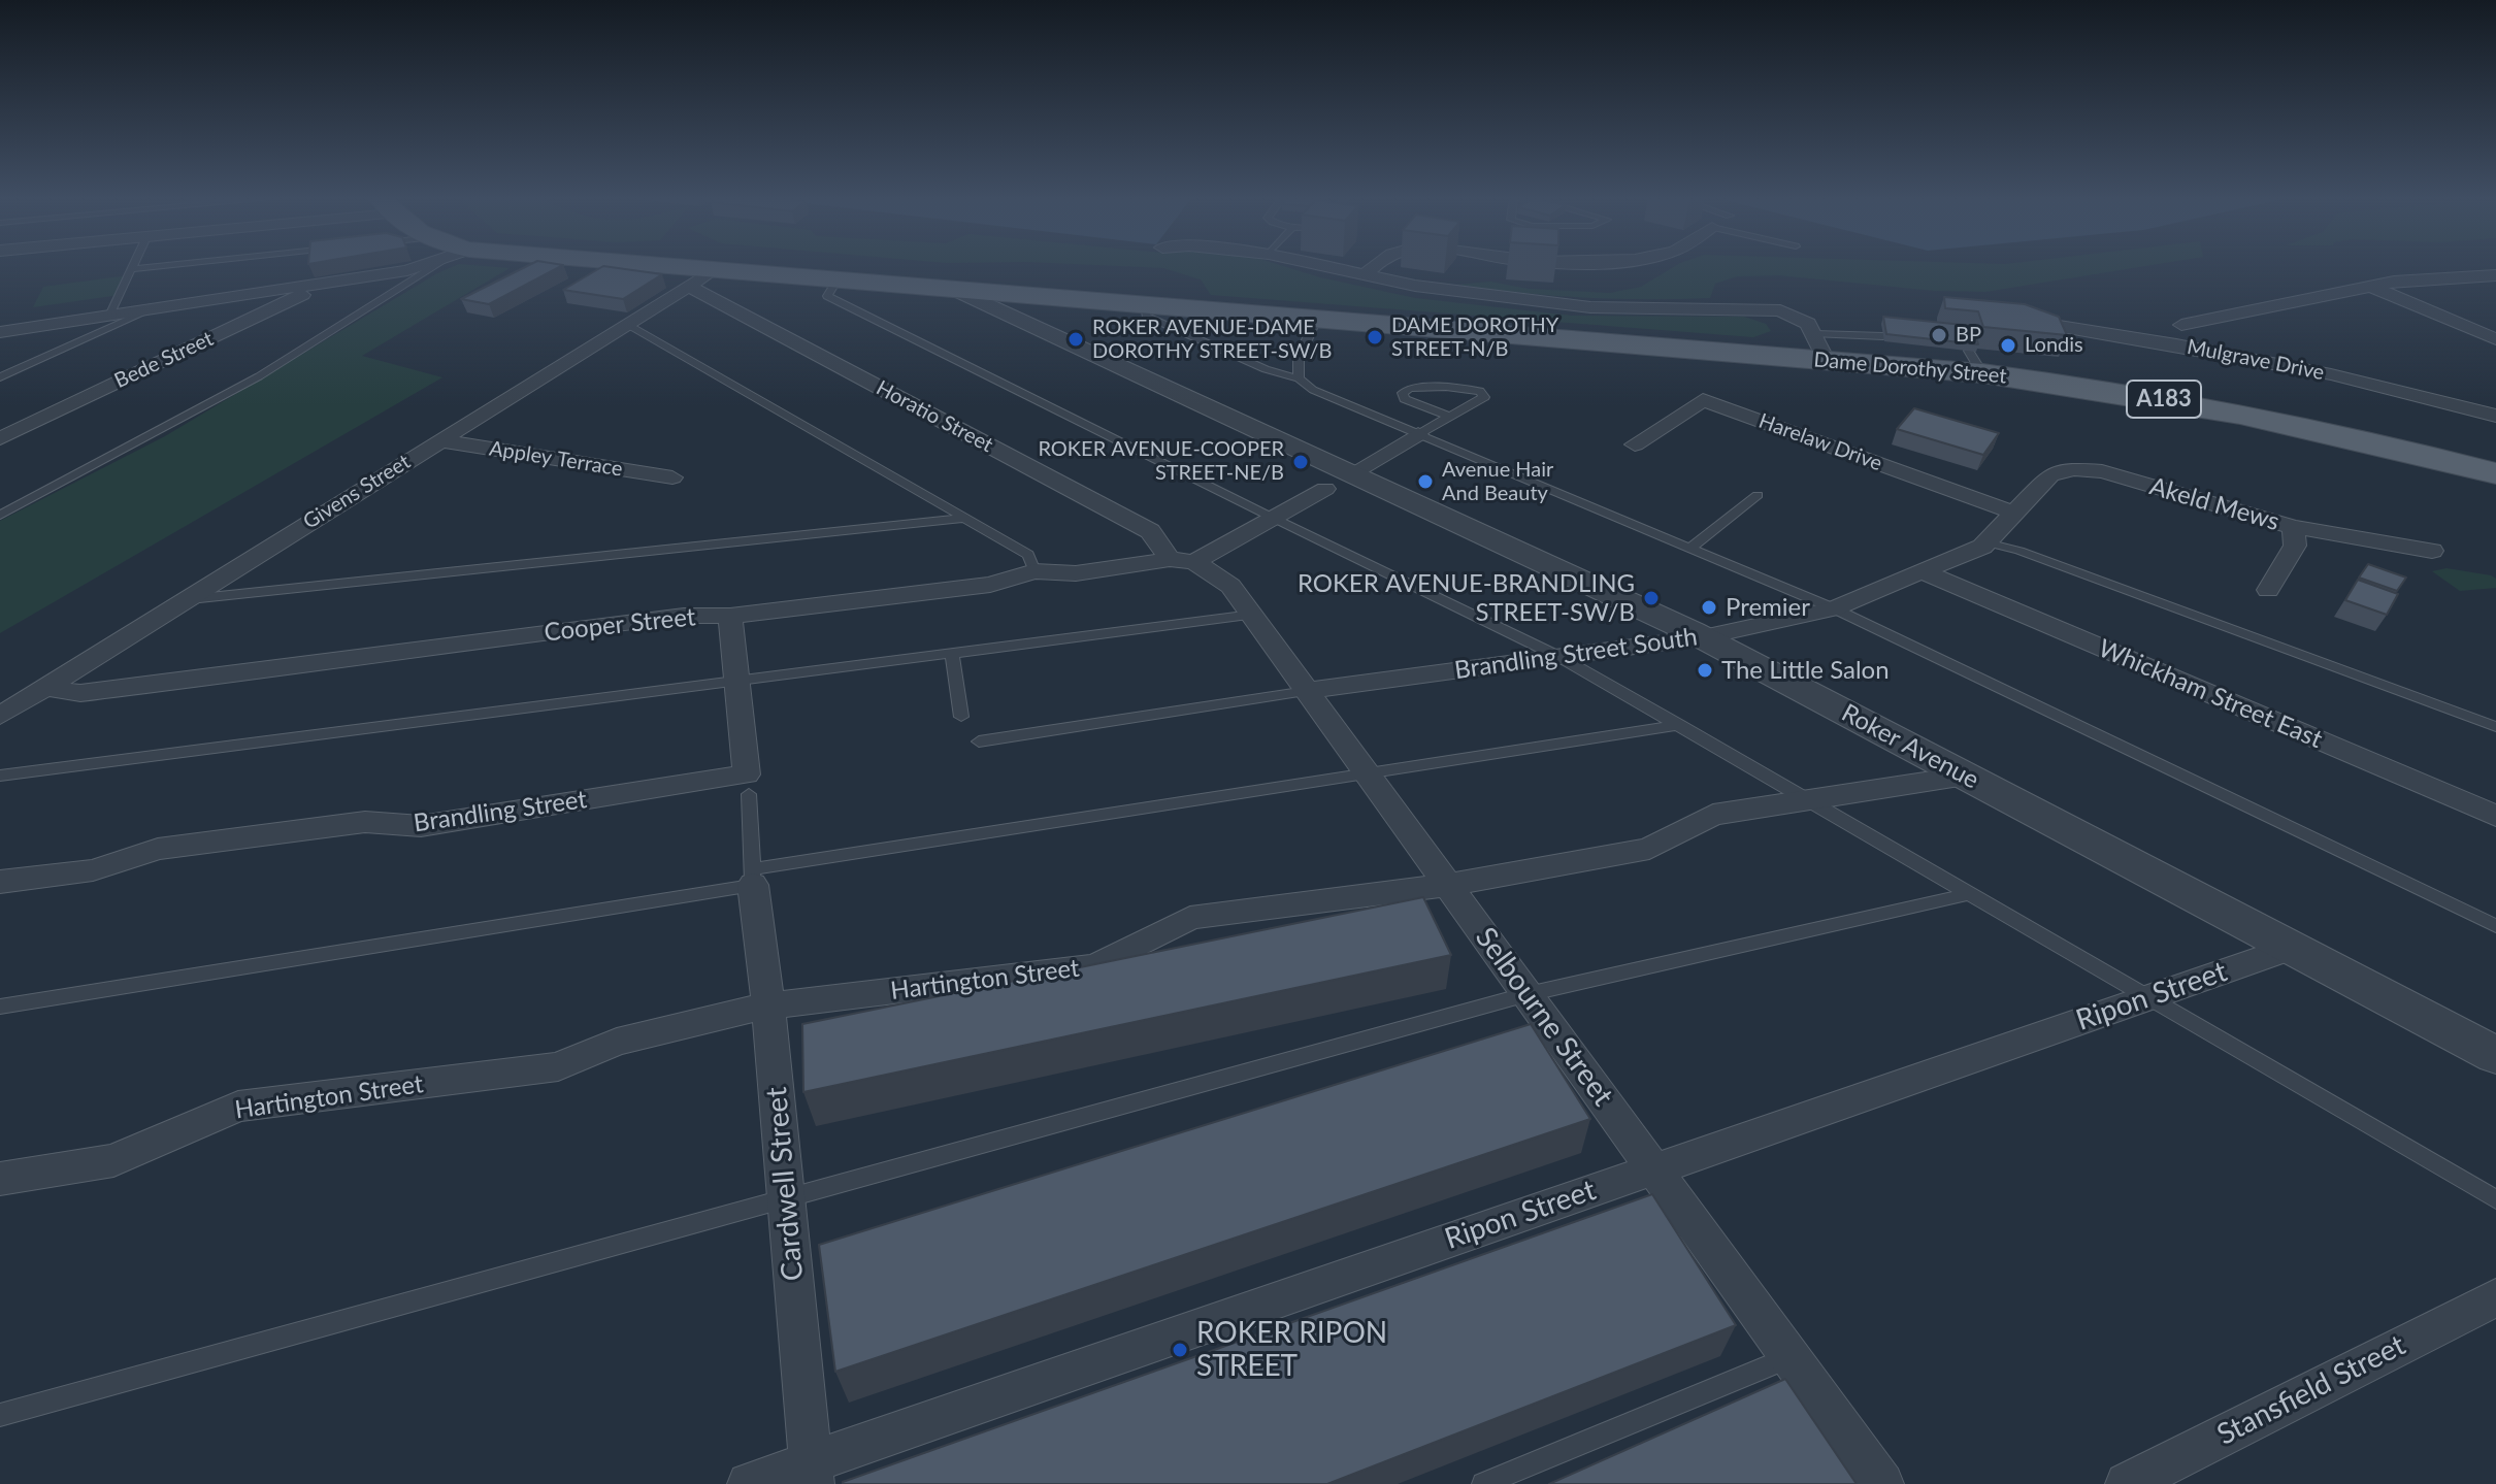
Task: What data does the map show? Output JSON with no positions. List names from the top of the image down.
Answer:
{
  "streets": {
    "main road": ["Dame Dorothy Street", "A183"],
    "street": [
      "Bede Street",
      "Mulgrave Drive",
      "Horatio Street",
      "Harelaw Drive",
      "Appley Terrace",
      "Givens Street",
      "Akeld Mews",
      "Cooper Street",
      "Brandling Street South",
      "Whickham Street East",
      "Roker Avenue",
      "Brandling Street",
      "Hartington Street",
      "Ripon Street",
      "Selbourne Street",
      "Cardwell Street",
      "Stansfield Street"
    ]
  },
  "crossings": [
    ["Dame Dorothy Street", "A183"],
    ["A183", "Givens Street"],
    ["A183", "Roker Avenue"],
    ["Horatio Street", "Givens Street"],
    ["Horatio Street", "Cooper Street"],
    ["Horatio Street", "Selbourne Street"],
    ["Harelaw Drive", "Akeld Mews"],
    ["Harelaw Drive", "Brandling Street South"],
    ["Appley Terrace", "Givens Street"],
    ["Givens Street", "Cooper Street"],
    ["Akeld Mews", "Brandling Street South"],
    ["Cooper Street", "Brandling Street"],
    ["Cooper Street", "Selbourne Street"],
    ["Brandling Street South", "Whickham Street East"],
    ["Brandling Street South", "Roker Avenue"],
    ["Brandling Street South", "Selbourne Street"],
    ["Roker Avenue", "Hartington Street"],
    ["Roker Avenue", "Ripon Street"],
    ["Hartington Street", "Selbourne Street"],
    ["Hartington Street", "Cardwell Street"],
    ["Ripon Street", "Selbourne Street"],
    ["Ripon Street", "Cardwell Street"]
  ],
  "places": [
    "BP",
    "DAME DOROTHY STREET-N/B",
    "ROKER AVENUE-DAME DOROTHY STREET-SW/B",
    "Londis",
    "ROKER AVENUE-COOPER STREET-NE/B",
    "Avenue Hair And Beauty",
    "ROKER AVENUE-BRANDLING STREET-SW/B",
    "Premier",
    "The Little Salon",
    "ROKER RIPON STREET"
  ]
}
